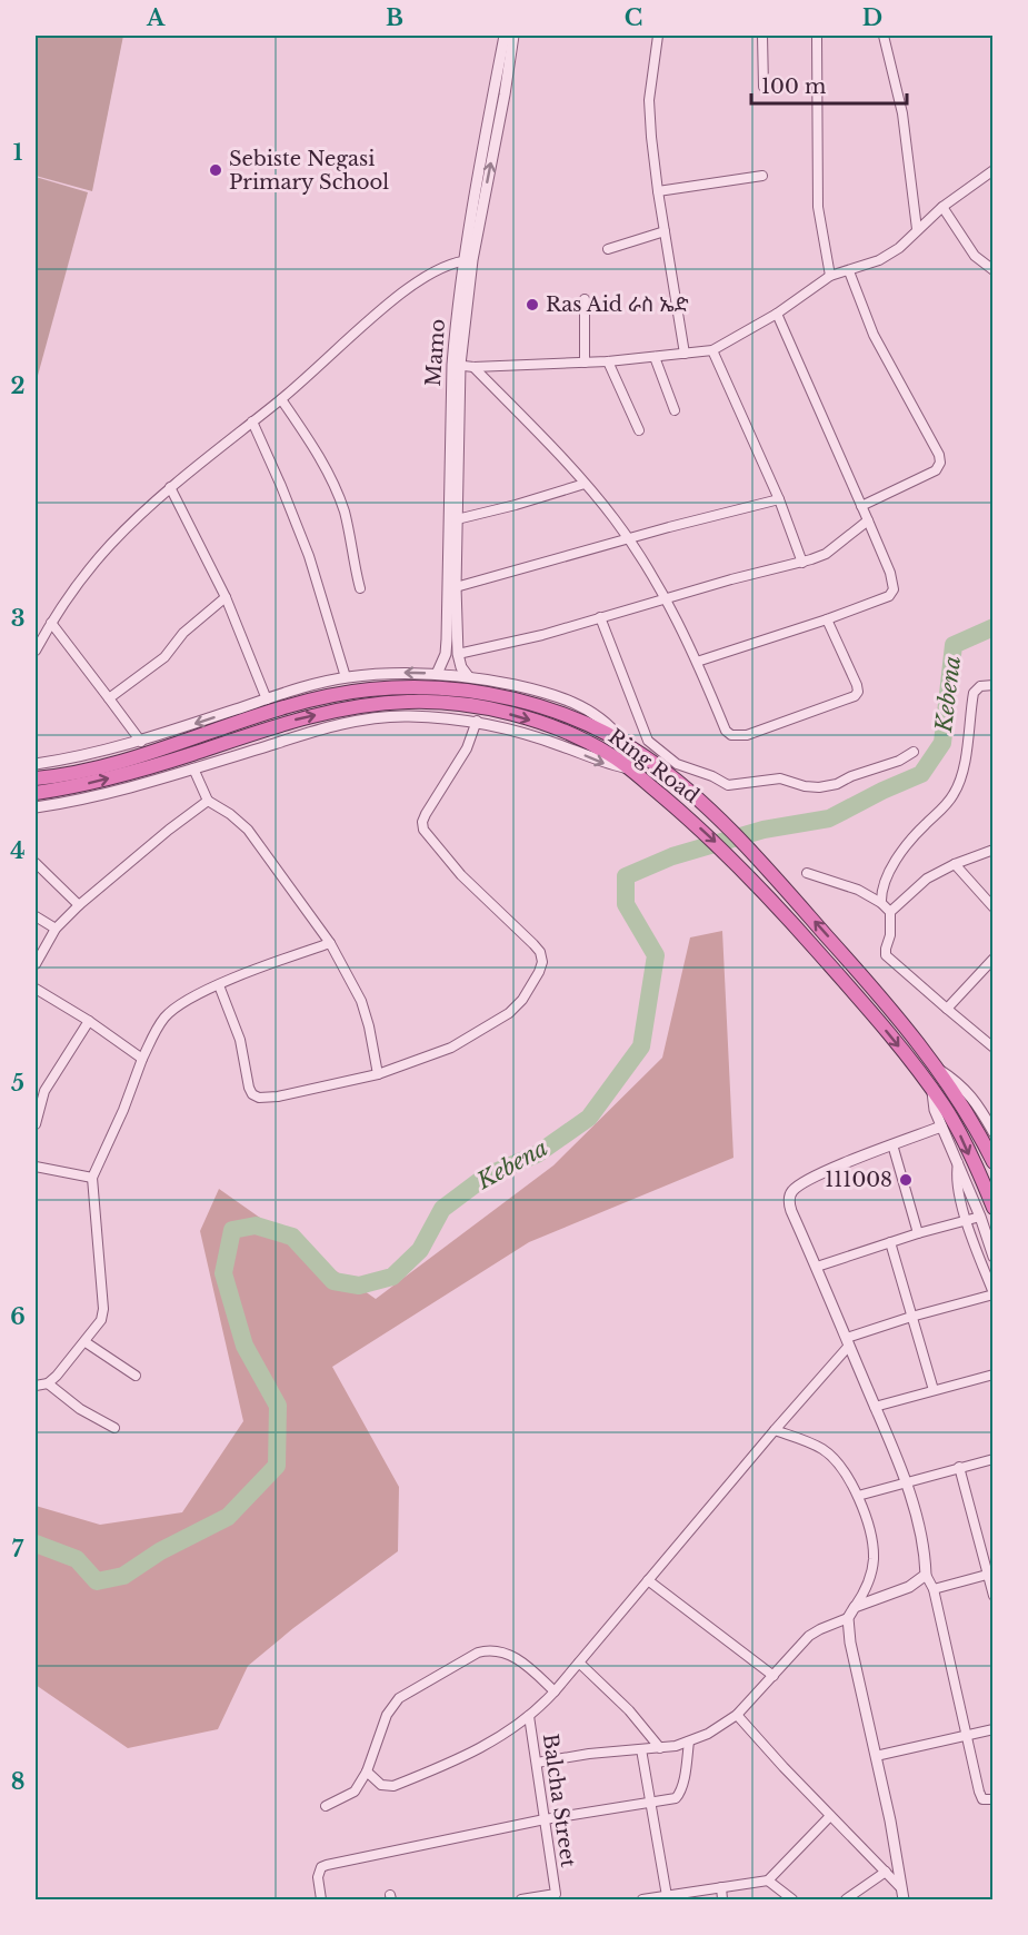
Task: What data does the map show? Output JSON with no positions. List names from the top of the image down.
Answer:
{
  "streets": {
    "highway": ["Ring Road"],
    "street": ["Mamo", "Balcha Street"]
  },
  "water": ["Kebena"],
  "places": ["Sebiste Negasi Primary School", "Ras Aid ራስ ኤድ", "111008"],
  "scale_bar": "100 m",
  "grid": {
    "columns": [
      "A",
      "B",
      "C",
      "D"
    ],
    "rows": [
      "1",
      "2",
      "3",
      "4",
      "5",
      "6",
      "7",
      "8"
    ]
  }
}
